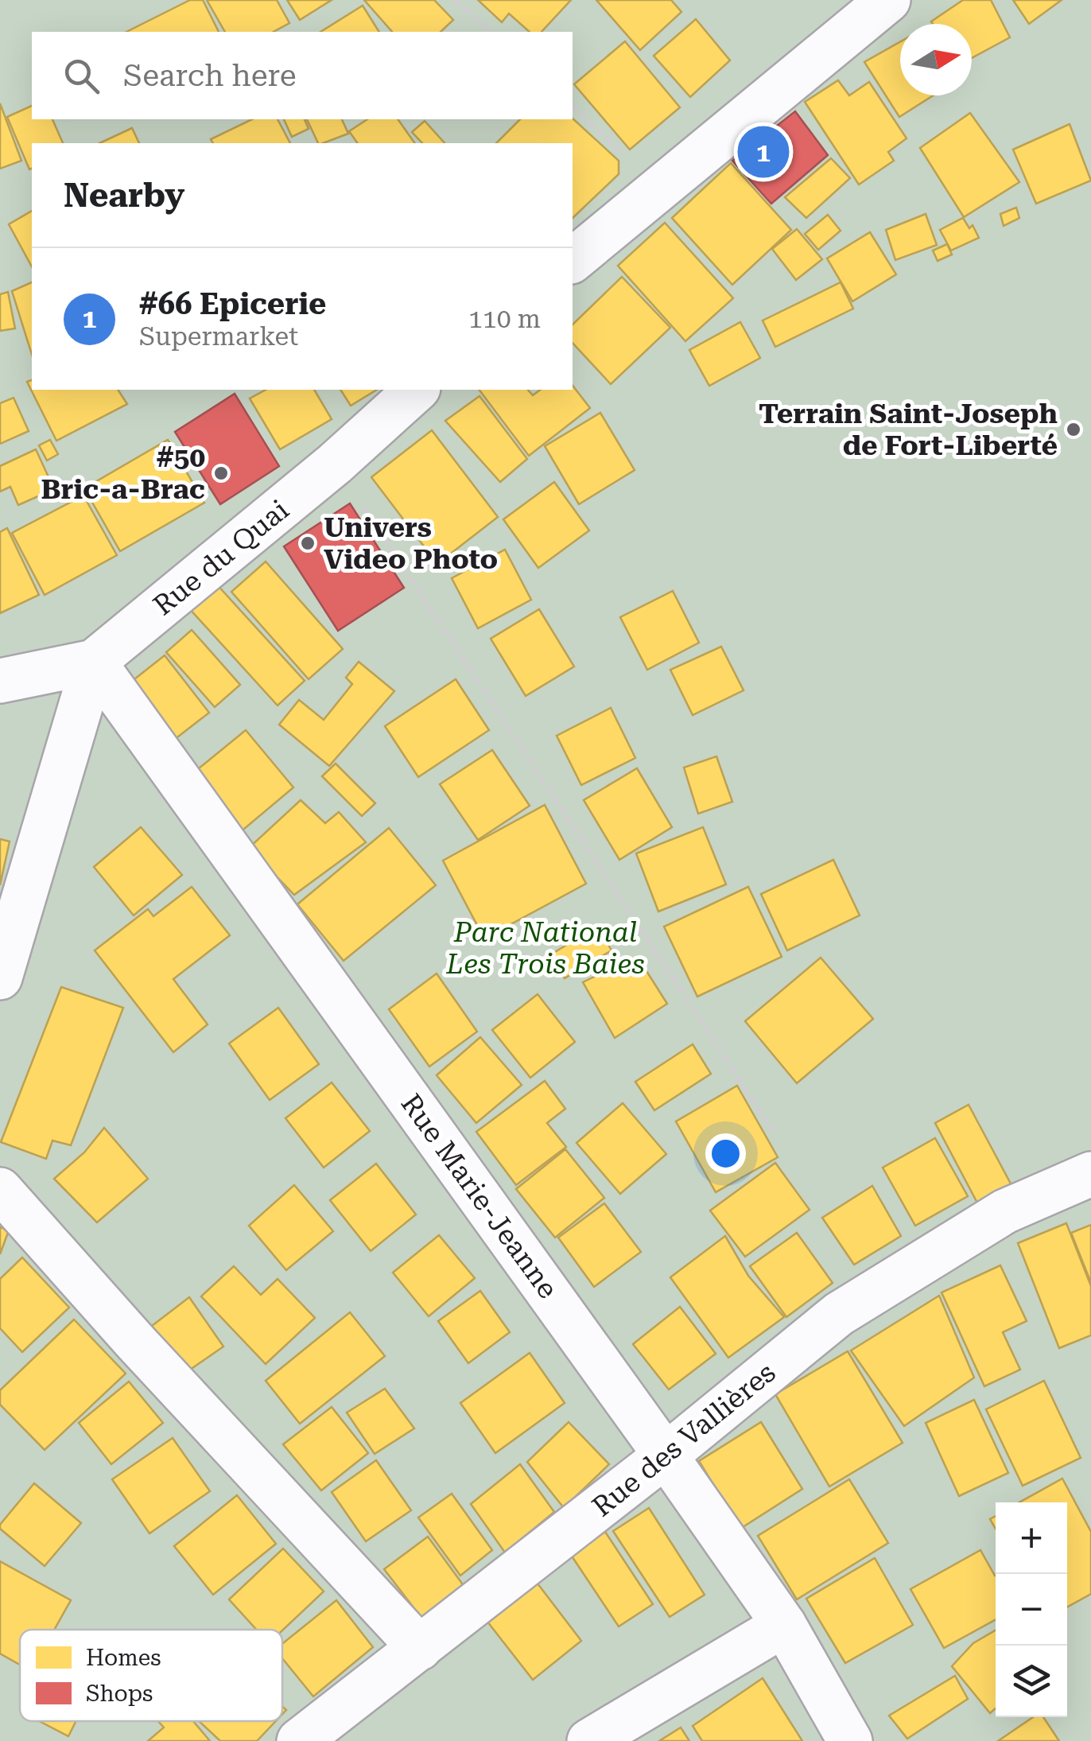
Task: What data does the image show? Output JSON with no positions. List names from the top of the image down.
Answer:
{
  "streets": {
    "street": ["Rue du Quai", "Rue Marie-Jeanne", "Rue des Vallières"]
  },
  "crossings": [
    ["Rue du Quai", "Rue Marie-Jeanne"],
    ["Rue Marie-Jeanne", "Rue des Vallières"]
  ],
  "parks": ["Parc National Les Trois Baies"],
  "places": ["Terrain Saint-Joseph de Fort-Liberté", "#50 Bric-a-Brac", "Univers Video Photo"],
  "legend": ["Homes", "Shops"],
  "north": "right",
  "page": {
    "search": "Search here",
    "pins": "1",
    "heading": "Nearby",
    "list": [
      {
        "mark": "1",
        "name": "#66 Epicerie",
        "note": "Supermarket",
        "value": "110 m"
      }
    ],
    "map_buttons": ["+", "−"]
  }
}
